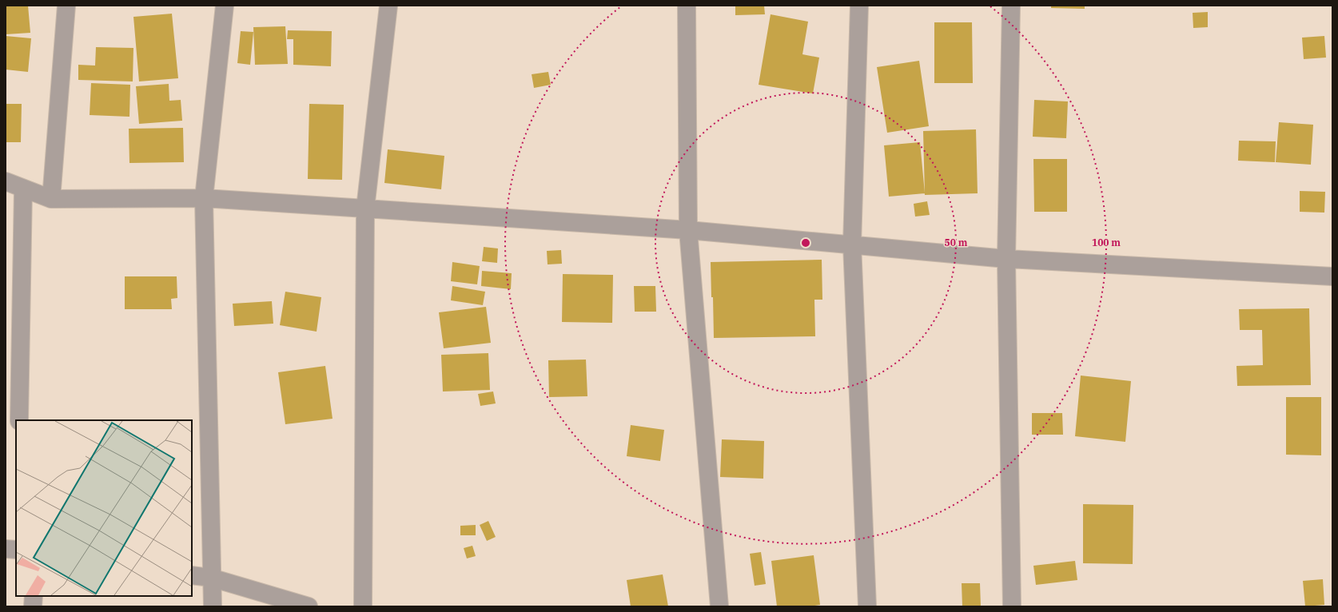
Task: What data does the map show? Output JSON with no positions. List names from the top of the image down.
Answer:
{
  "rings": ["50 m", "100 m"]
}
